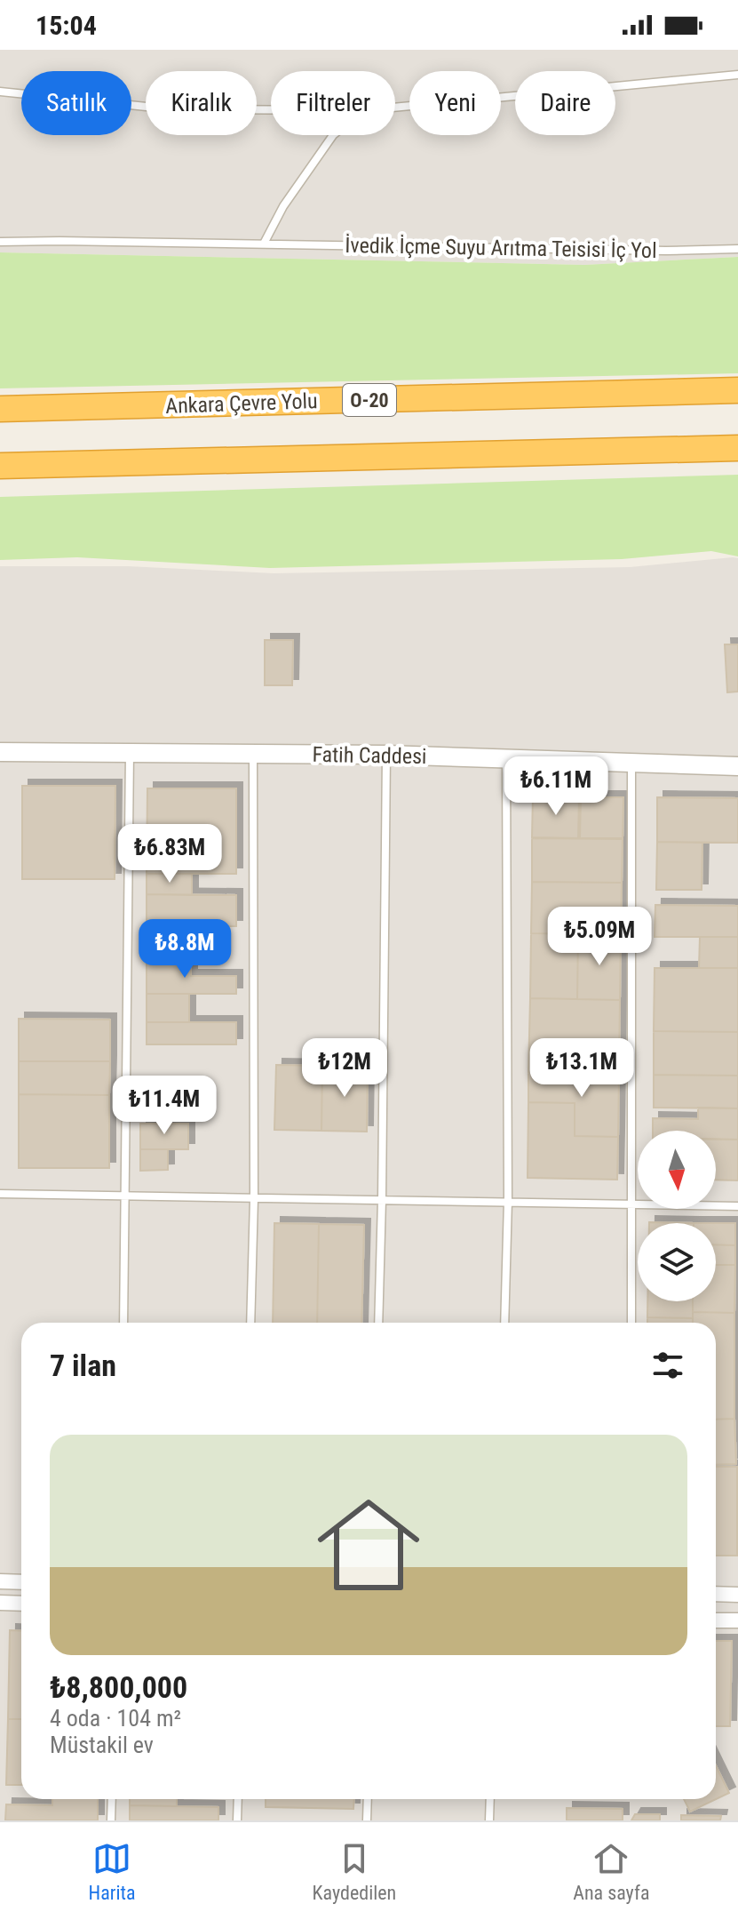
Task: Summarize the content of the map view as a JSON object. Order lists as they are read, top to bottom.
{
  "streets": {
    "highway": ["O-20", "Ankara Çevre Yolu"],
    "street": ["Fatih Caddesi"],
    "lane": ["İvedik İçme Suyu Arıtma Teisisi İç Yol"]
  },
  "north": "bottom",
  "page": {
    "status": "15:04",
    "chip": [
      "Satılık",
      "Kiralık",
      "Filtreler",
      "Yeni",
      "Daire"
    ],
    "price": [
      "₺6.11M",
      "₺6.83M",
      "₺5.09M",
      "₺8.8M",
      "₺12M",
      "₺13.1M",
      "₺11.4M"
    ],
    "heading": "7 ilan",
    "list": [
      {
        "name": "₺8,800,000",
        "note": "4 oda · 104 m² · Müstakil ev"
      }
    ],
    "tabs": ["Harita", "Kaydedilen", "Ana sayfa"]
  }
}
